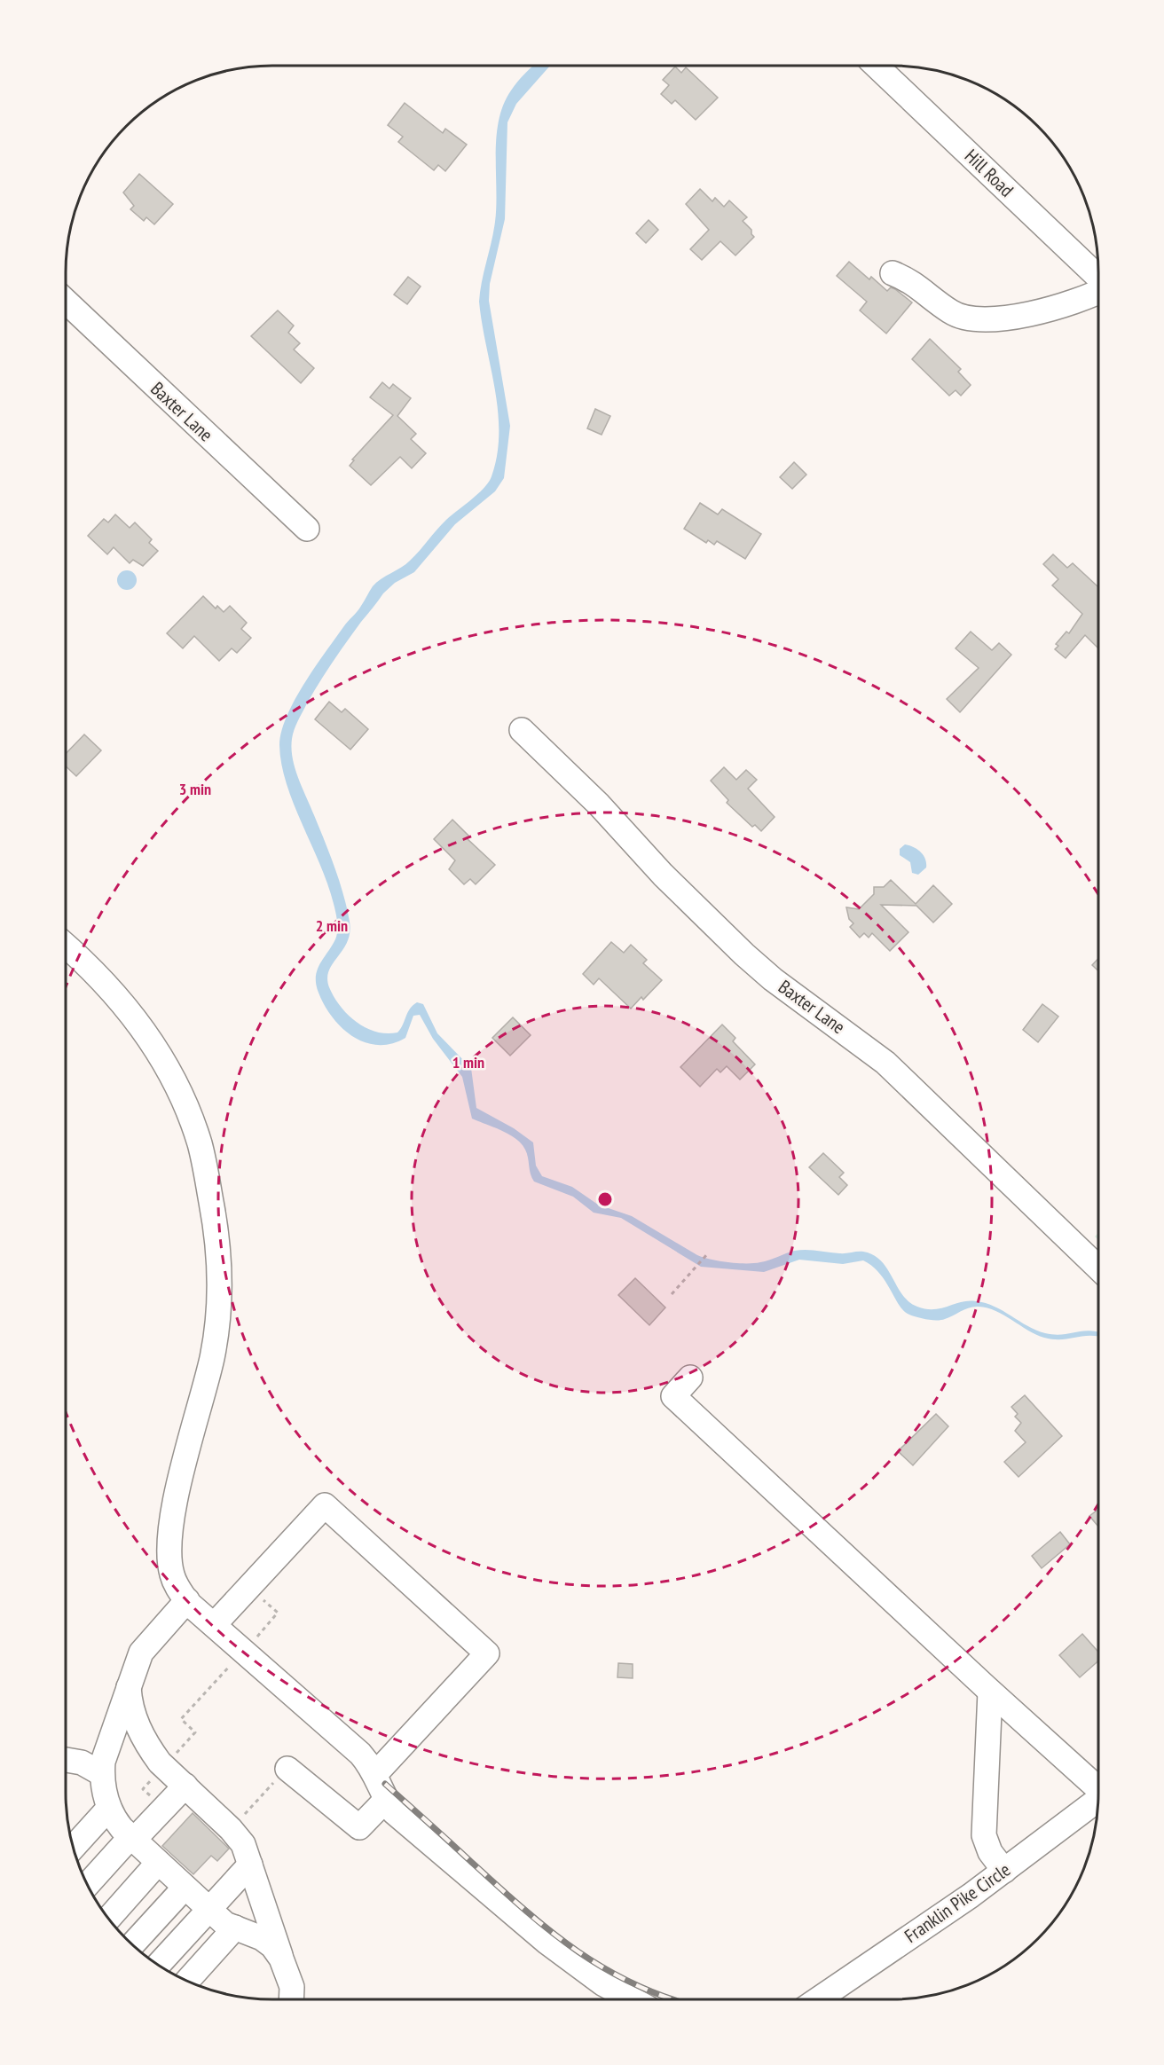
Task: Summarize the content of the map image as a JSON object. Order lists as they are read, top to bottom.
{
  "streets": {
    "street": ["Hill Road", "Baxter Lane", "Franklin Pike Circle"]
  },
  "rings": ["3 min", "2 min", "1 min"]
}
